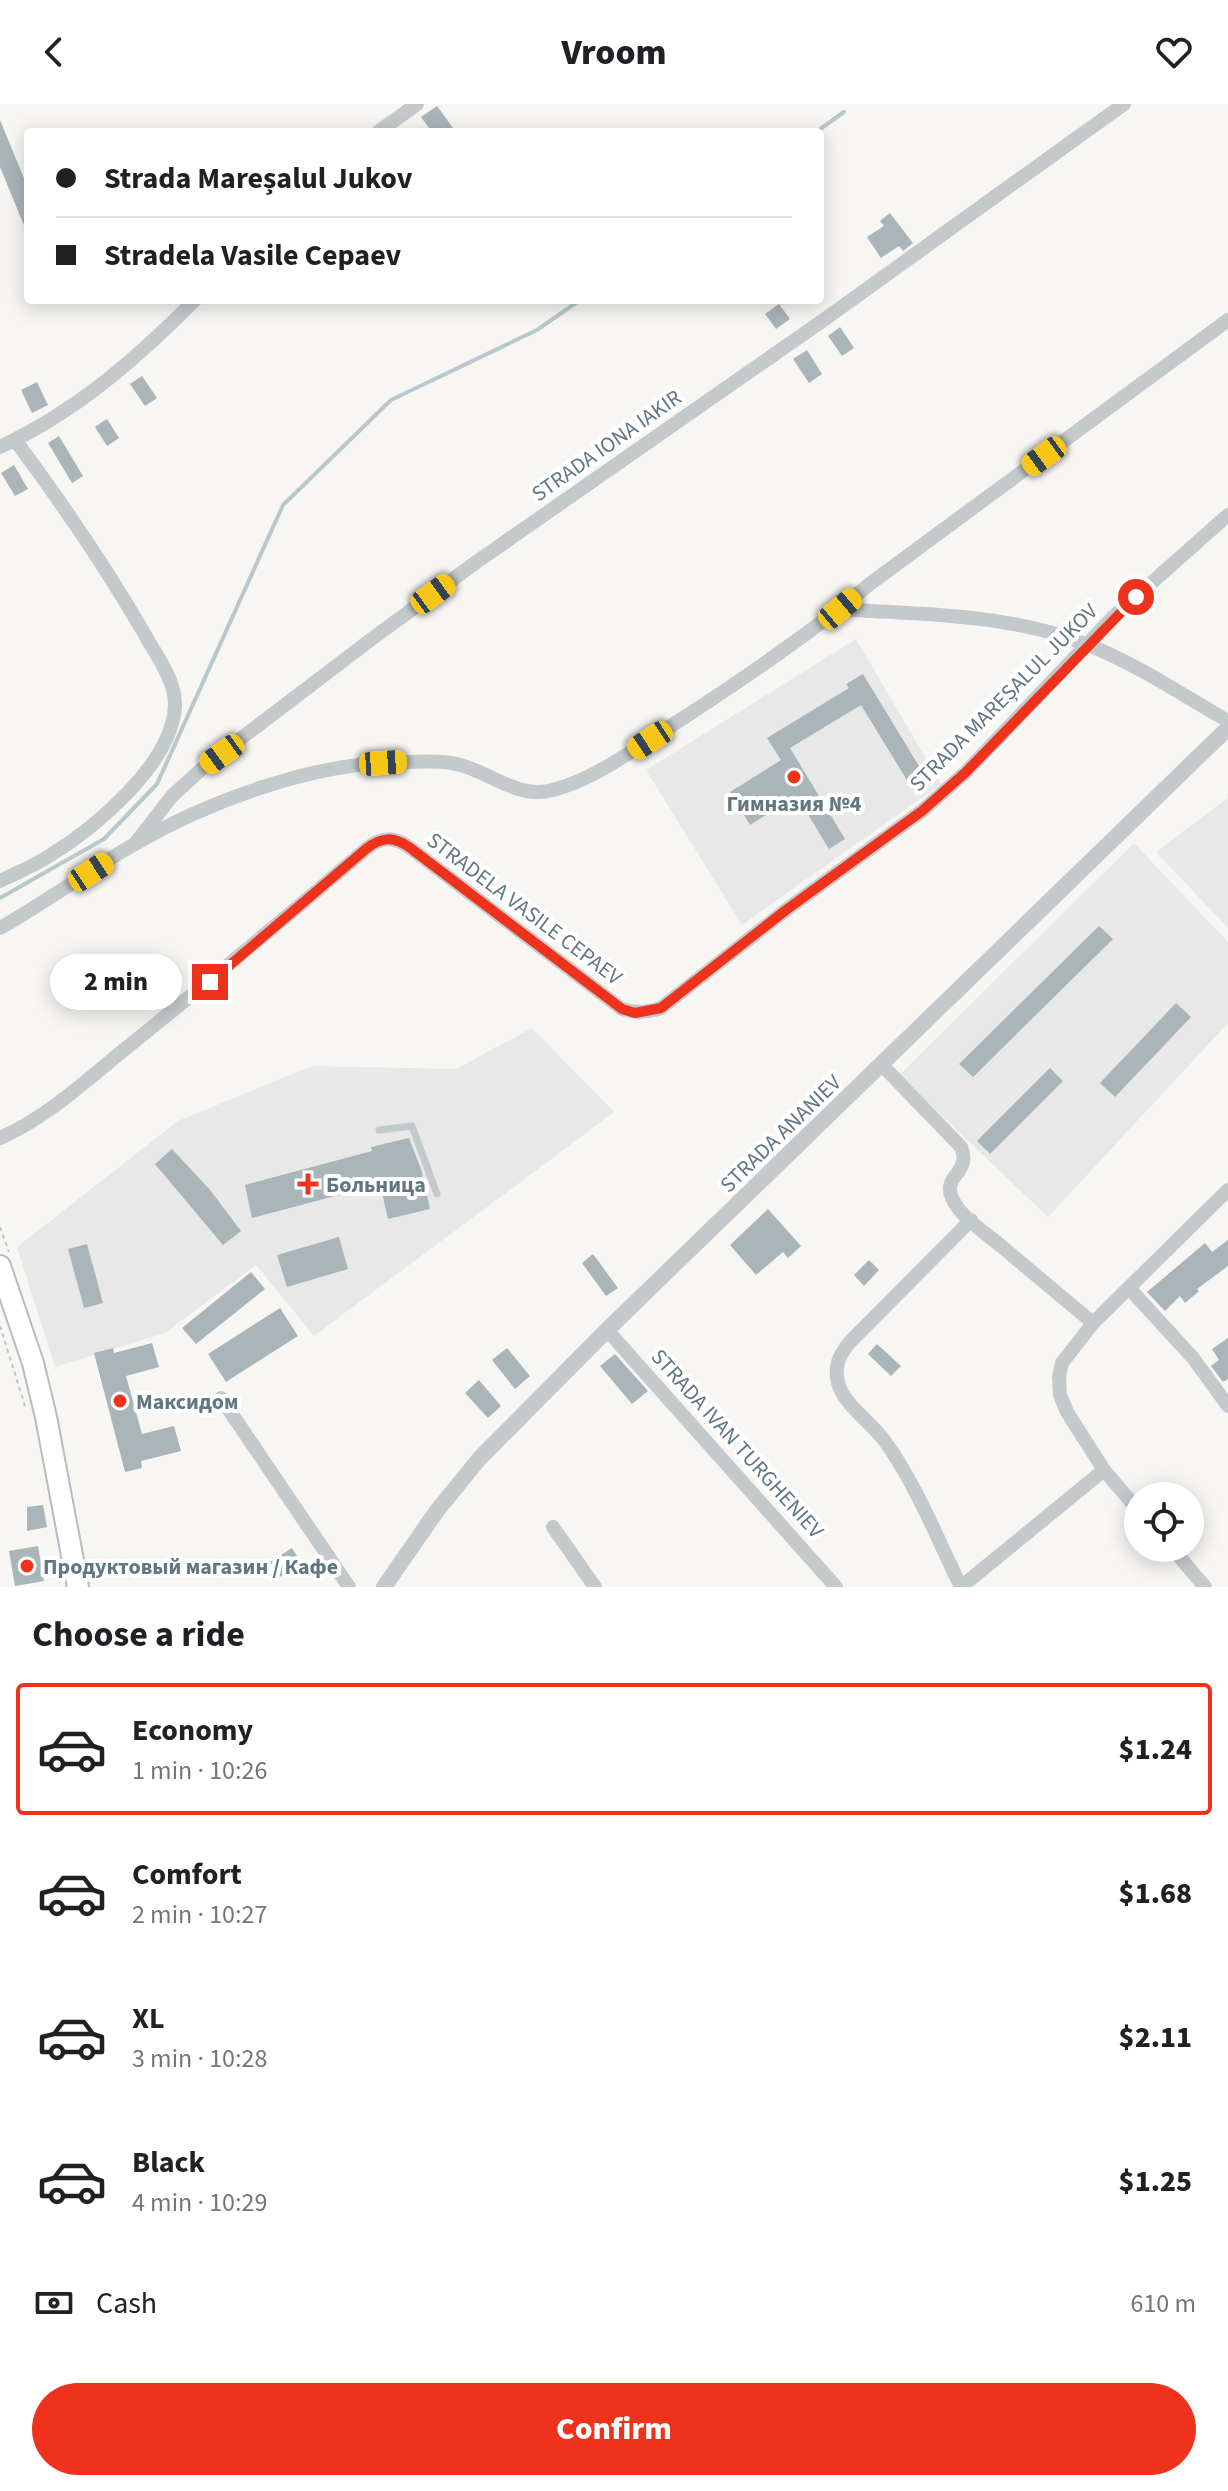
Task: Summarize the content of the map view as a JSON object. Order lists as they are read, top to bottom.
{
  "streets": {
    "street": [
      "STRADA IONA IAKIR",
      "STRADA MAREȘALUL JUKOV",
      "STRADELA VASILE CEPAEV",
      "STRADA ANANIEV",
      "STRADA IVAN TURGHENIEV"
    ]
  },
  "crossings": [
    ["STRADA MAREȘALUL JUKOV", "STRADELA VASILE CEPAEV"],
    ["STRADA ANANIEV", "STRADA IVAN TURGHENIEV"]
  ],
  "places": {
    "other": ["Гимназия №4", "Максидом", "Продуктовый магазин / Кафе"],
    "health": ["Больница"]
  },
  "page": {
    "header": "Vroom",
    "banner": ["Strada Mareșalul Jukov", "Stradela Vasile Cepaev"],
    "bubble": "2 min",
    "heading": "Choose a ride",
    "list": [
      {
        "name": "Economy",
        "note": "1 min · 10:26",
        "value": "$1.24"
      },
      {
        "name": "Comfort",
        "note": "2 min · 10:27",
        "value": "$1.68"
      },
      {
        "name": "XL",
        "note": "3 min · 10:28",
        "value": "$2.11"
      },
      {
        "name": "Black",
        "note": "4 min · 10:29",
        "value": "$1.25"
      }
    ],
    "pay": ["Cash", "610 m"],
    "buttons": "Confirm"
  }
}
